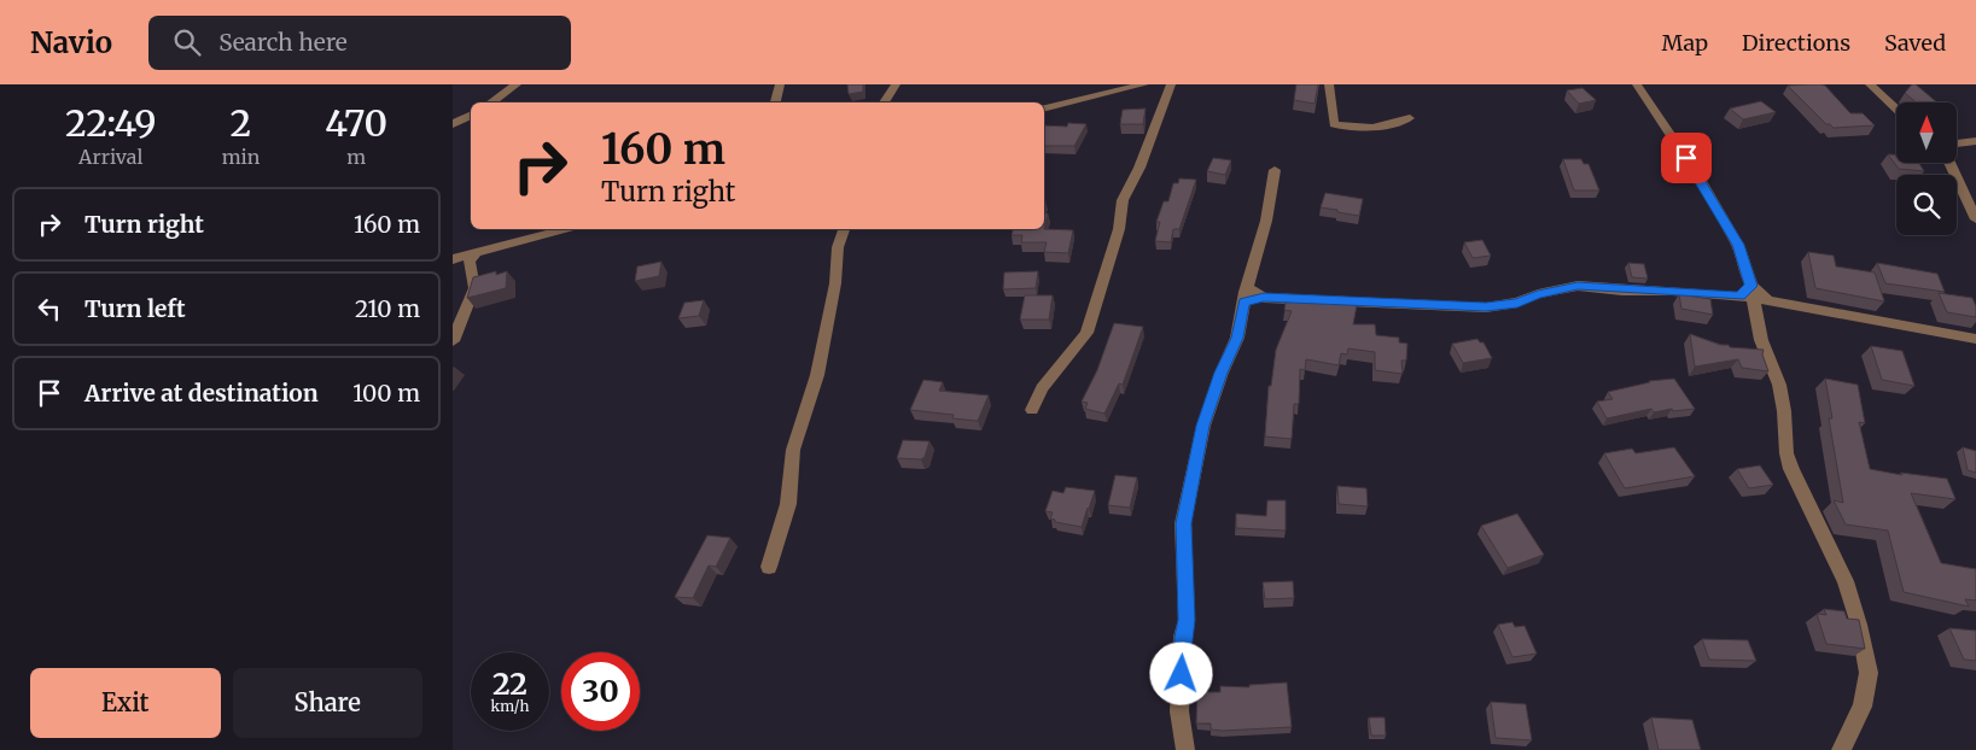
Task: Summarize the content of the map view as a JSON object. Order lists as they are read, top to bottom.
{
  "north": "top",
  "page": {
    "header": "Navio",
    "search": "Search here",
    "nav": ["Map", "Directions", "Saved"],
    "eta": [
      "22:49",
      "Arrival",
      "2",
      "min",
      "470",
      "m"
    ],
    "turn": ["160 m", "Turn right"],
    "list": [
      {
        "name": "Turn right",
        "value": "160 m"
      },
      {
        "name": "Turn left",
        "value": "210 m"
      },
      {
        "name": "Arrive at destination",
        "value": "100 m"
      }
    ],
    "speed": "22 km/h",
    "limit": "30",
    "buttons": ["Exit", "Share"]
  }
}
